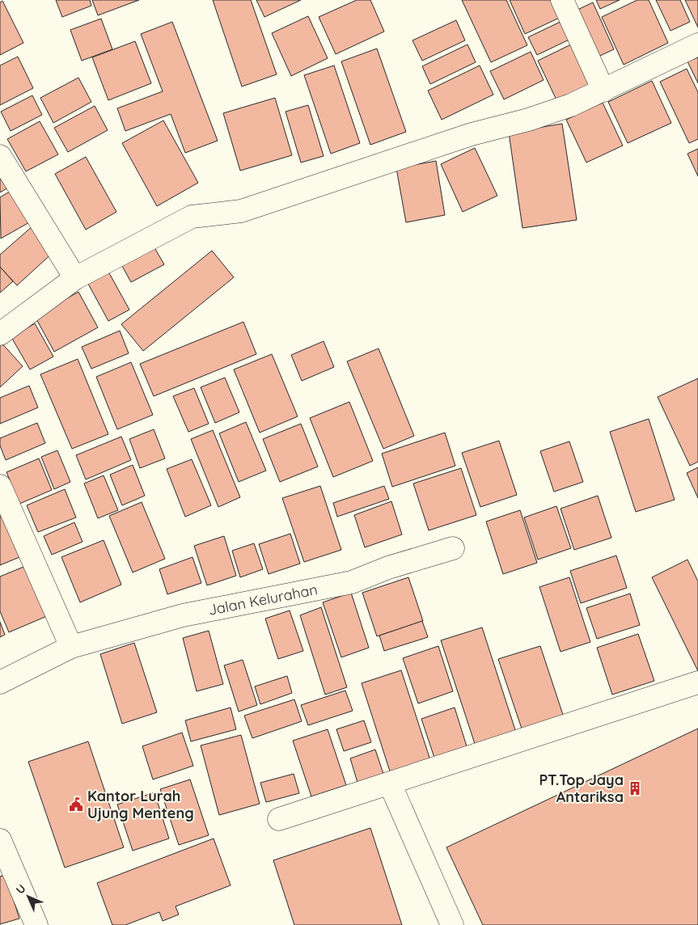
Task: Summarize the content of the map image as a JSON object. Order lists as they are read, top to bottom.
{
  "streets": {
    "street": ["Jalan Kelurahan"]
  },
  "places": {
    "building": ["PT.Top Jaya Antariksa"],
    "public building": ["Kantor Lurah Ujung Menteng"]
  },
  "north": "top left"
}
